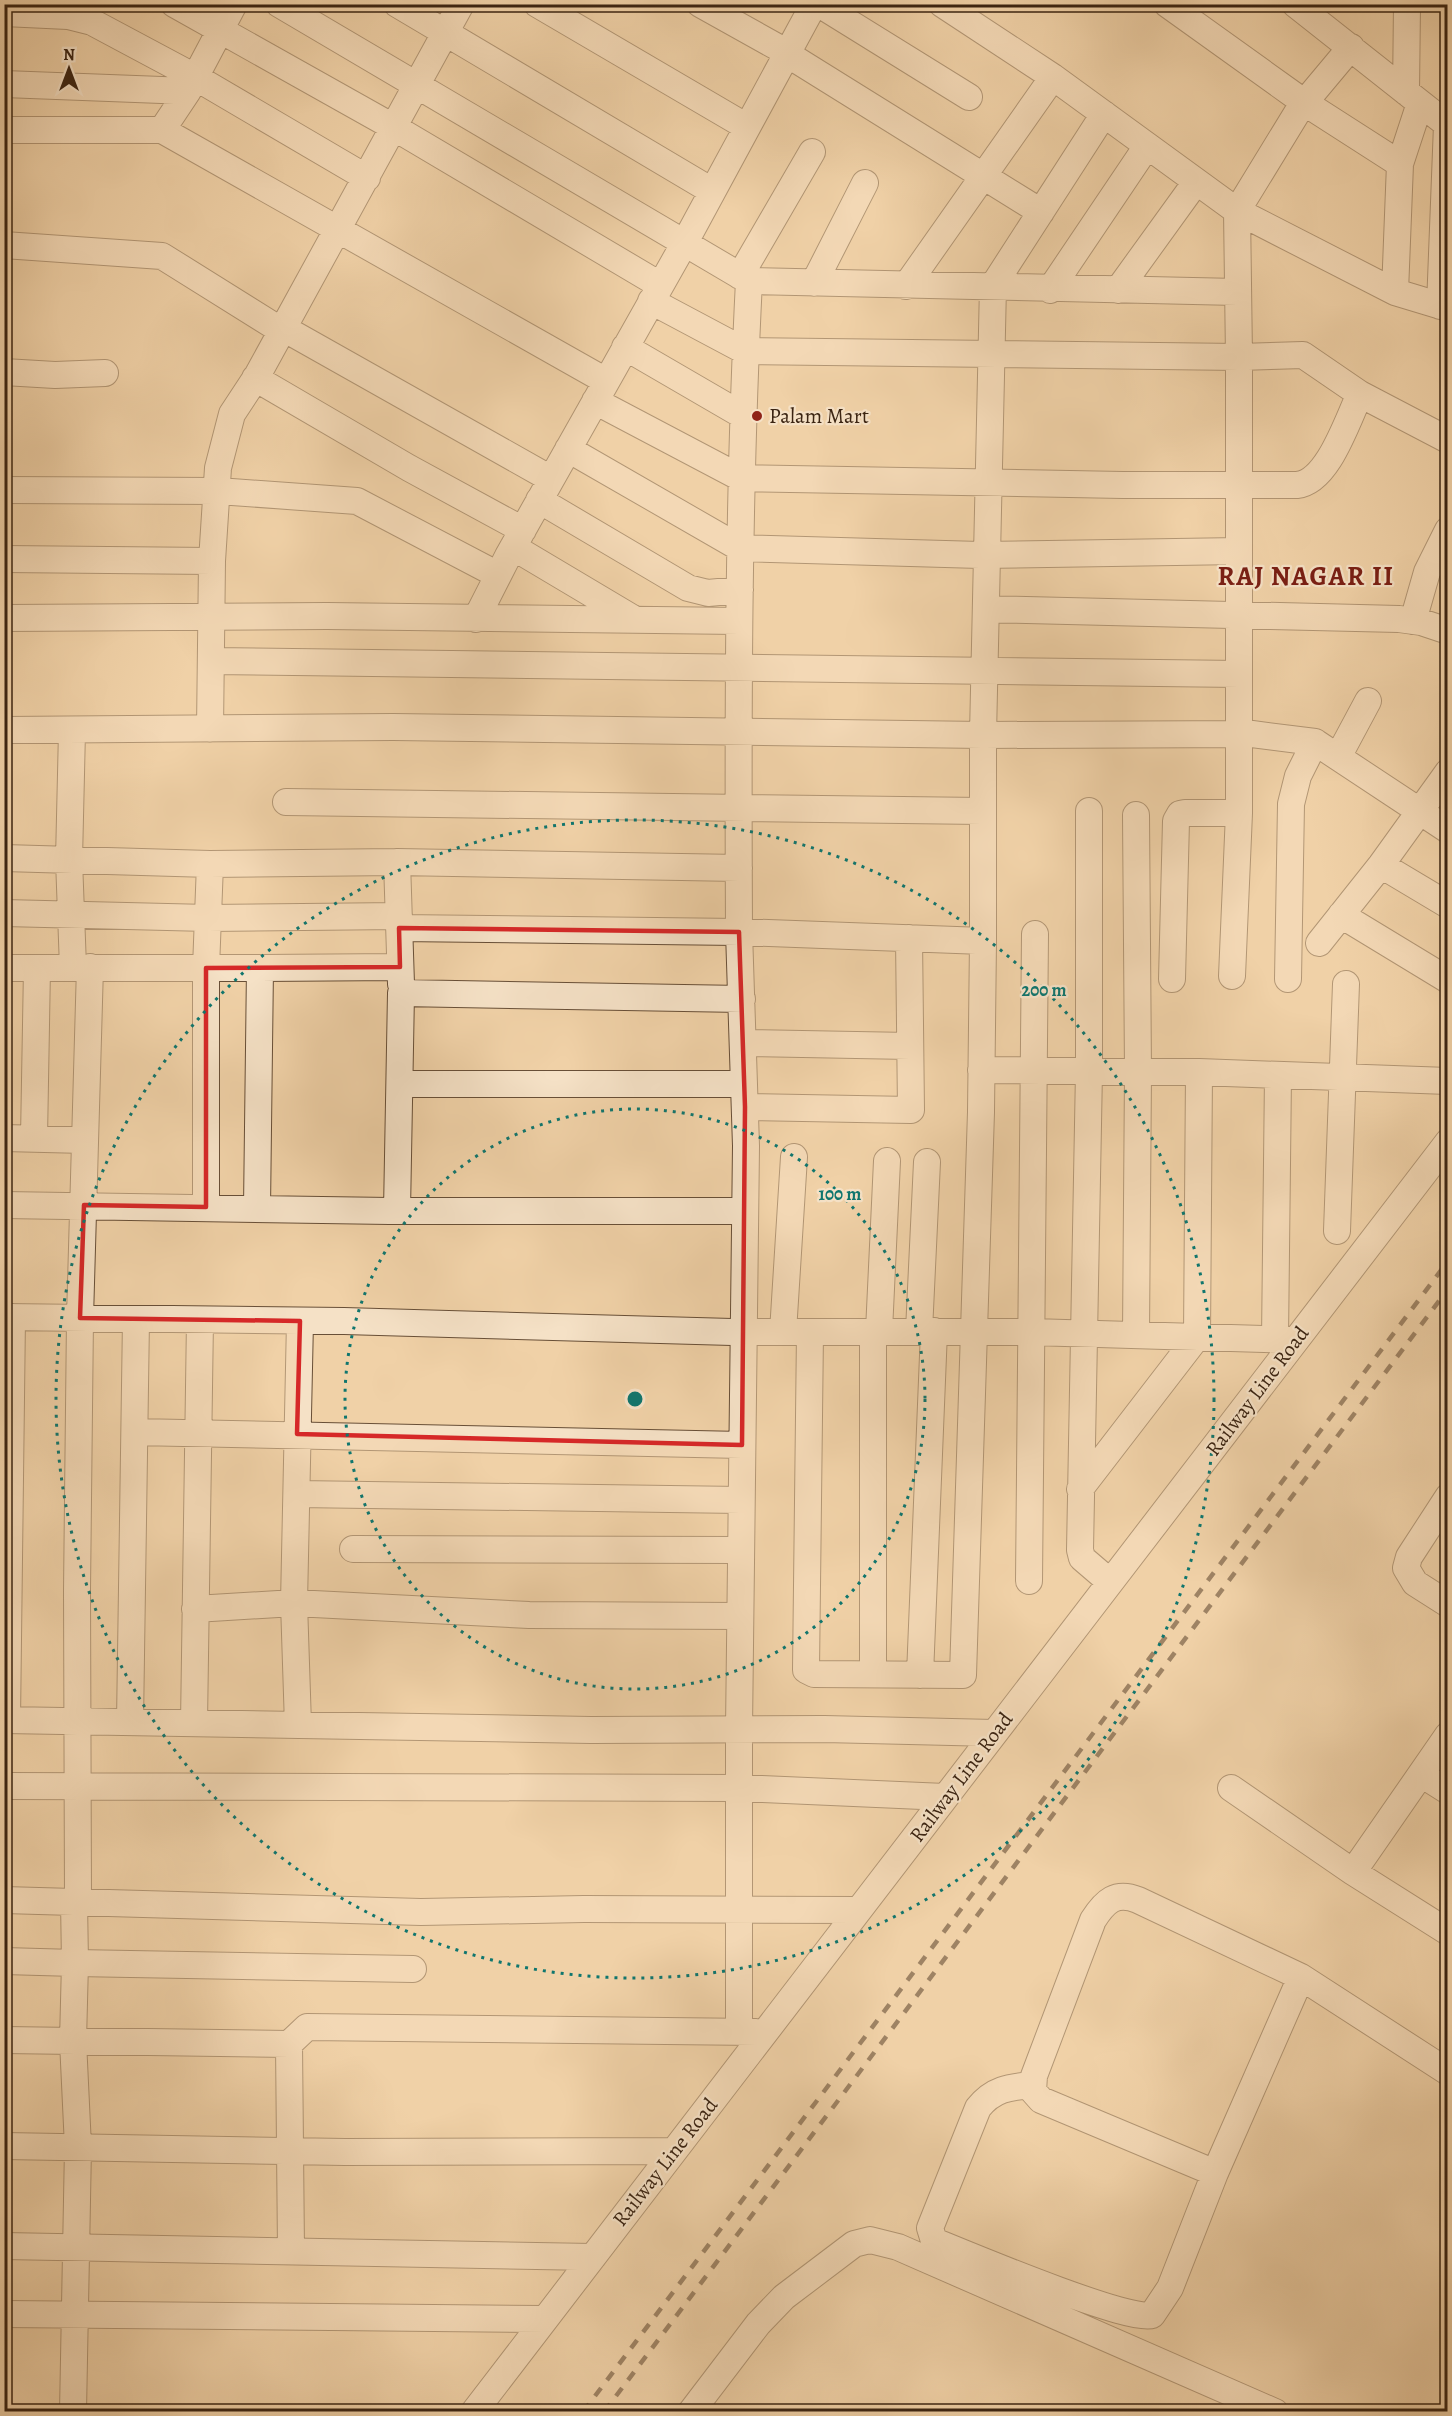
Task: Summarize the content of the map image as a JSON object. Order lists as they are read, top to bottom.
{
  "streets": {
    "street": ["Railway Line Road"]
  },
  "districts": ["RAJ NAGAR II"],
  "places": ["Palam Mart"],
  "north": "top",
  "rings": ["200 m", "100 m"]
}
